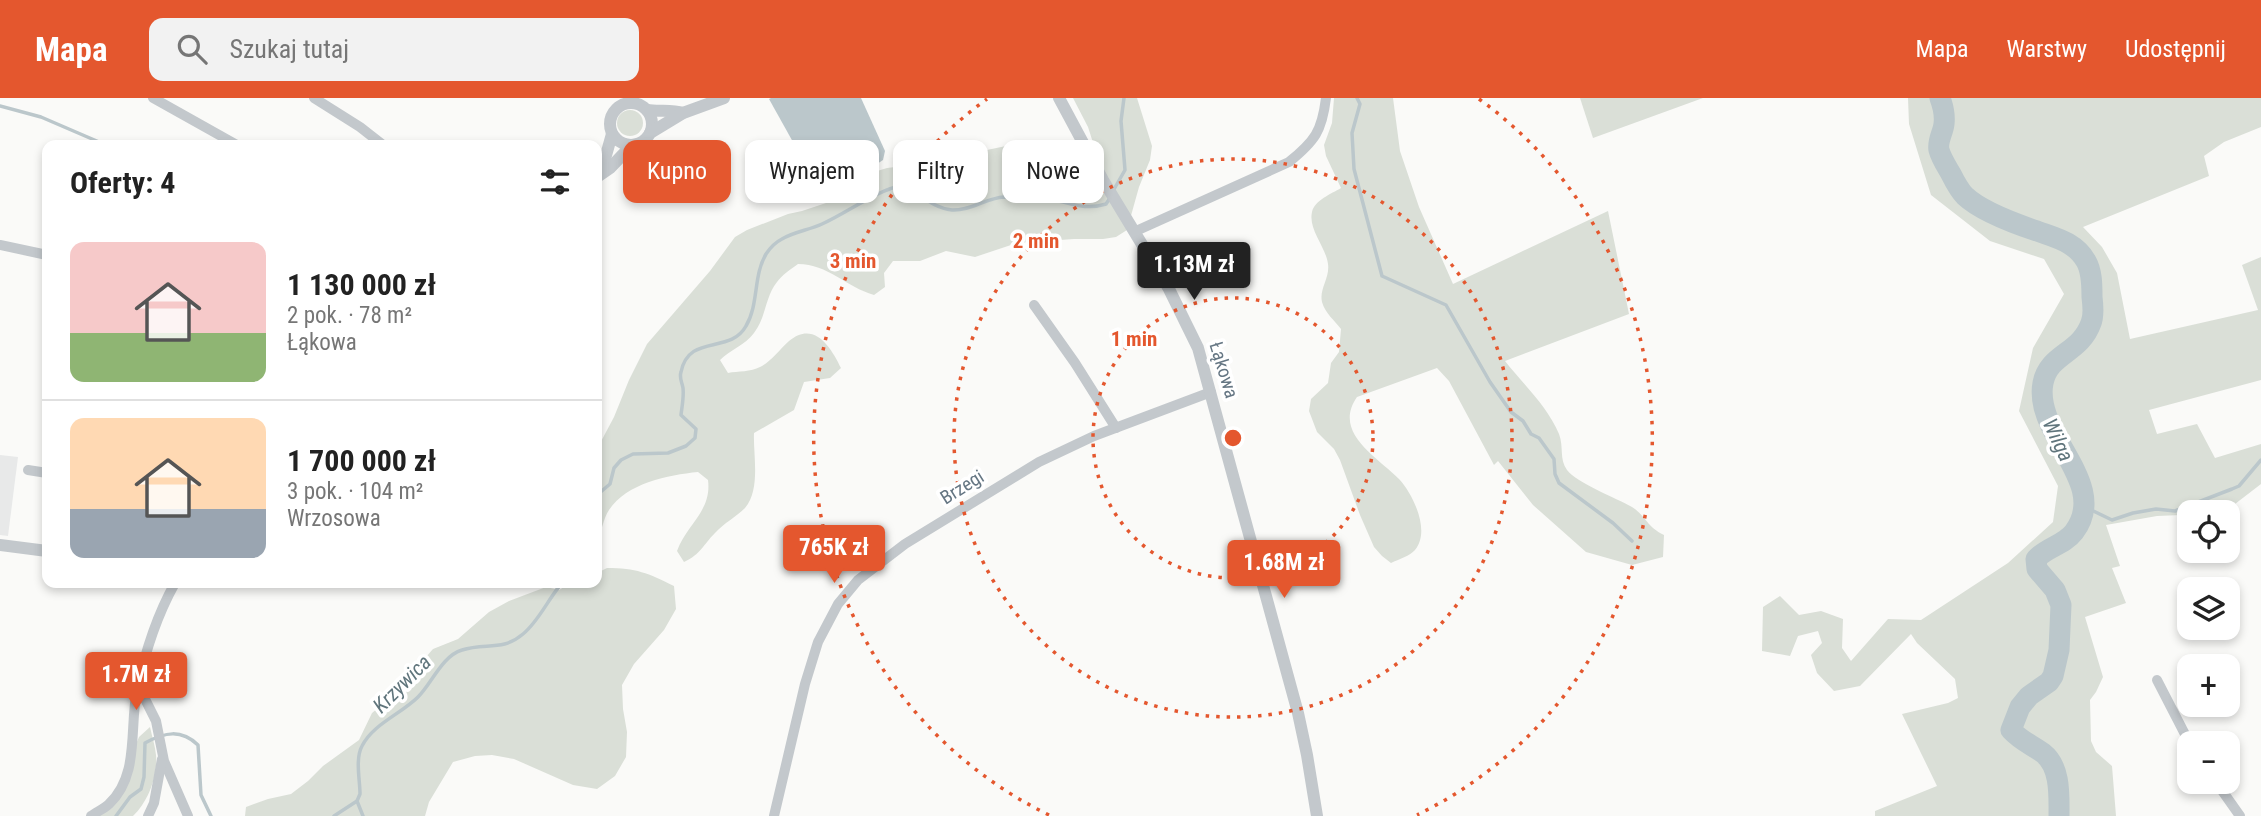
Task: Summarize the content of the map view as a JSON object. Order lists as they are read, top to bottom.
{
  "streets": {
    "street": ["Łąkowa", "Brzegi"]
  },
  "crossings": [
    ["Łąkowa", "Brzegi"]
  ],
  "water": ["Wilga", "Krzywica"],
  "page": {
    "header": "Mapa",
    "search": "Szukaj tutaj",
    "nav": ["Mapa", "Warstwy", "Udostępnij"],
    "chip": [
      "Kupno",
      "Wynajem",
      "Filtry",
      "Nowe"
    ],
    "heading": "Oferty: 4",
    "list": [
      {
        "name": "1 130 000 zł",
        "note": "2 pok. · 78 m² · Łąkowa"
      },
      {
        "name": "1 700 000 zł",
        "note": "3 pok. · 104 m² · Wrzosowa"
      }
    ],
    "price": [
      "1.13M zł",
      "765K zł",
      "1.68M zł",
      "1.7M zł"
    ],
    "map_buttons": ["+", "−"]
  },
  "rings": ["2 min", "3 min", "1 min"]
}
